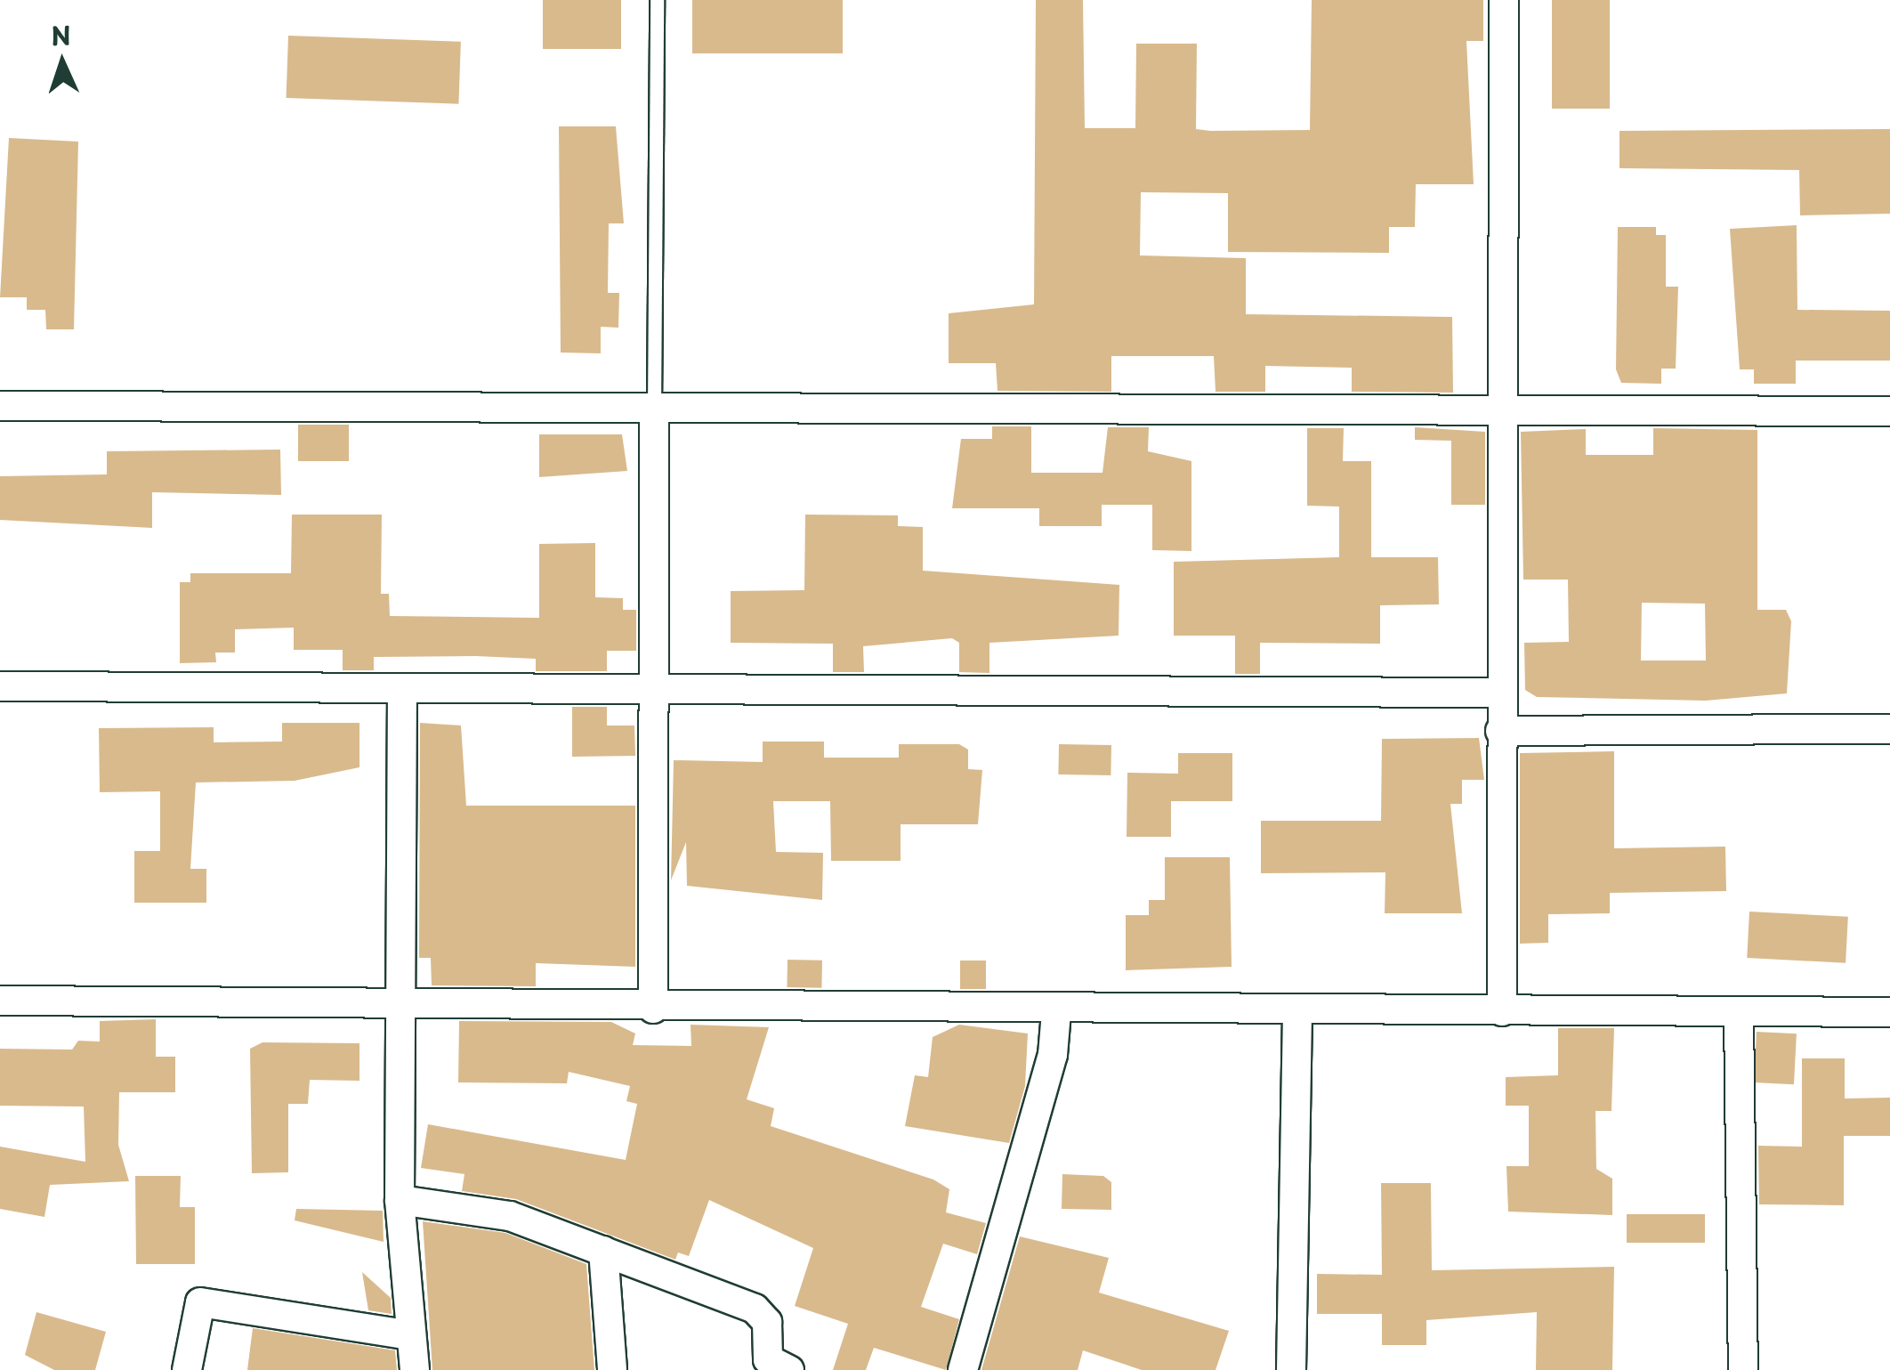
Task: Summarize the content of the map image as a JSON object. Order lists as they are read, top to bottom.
{
  "north": "top"
}
